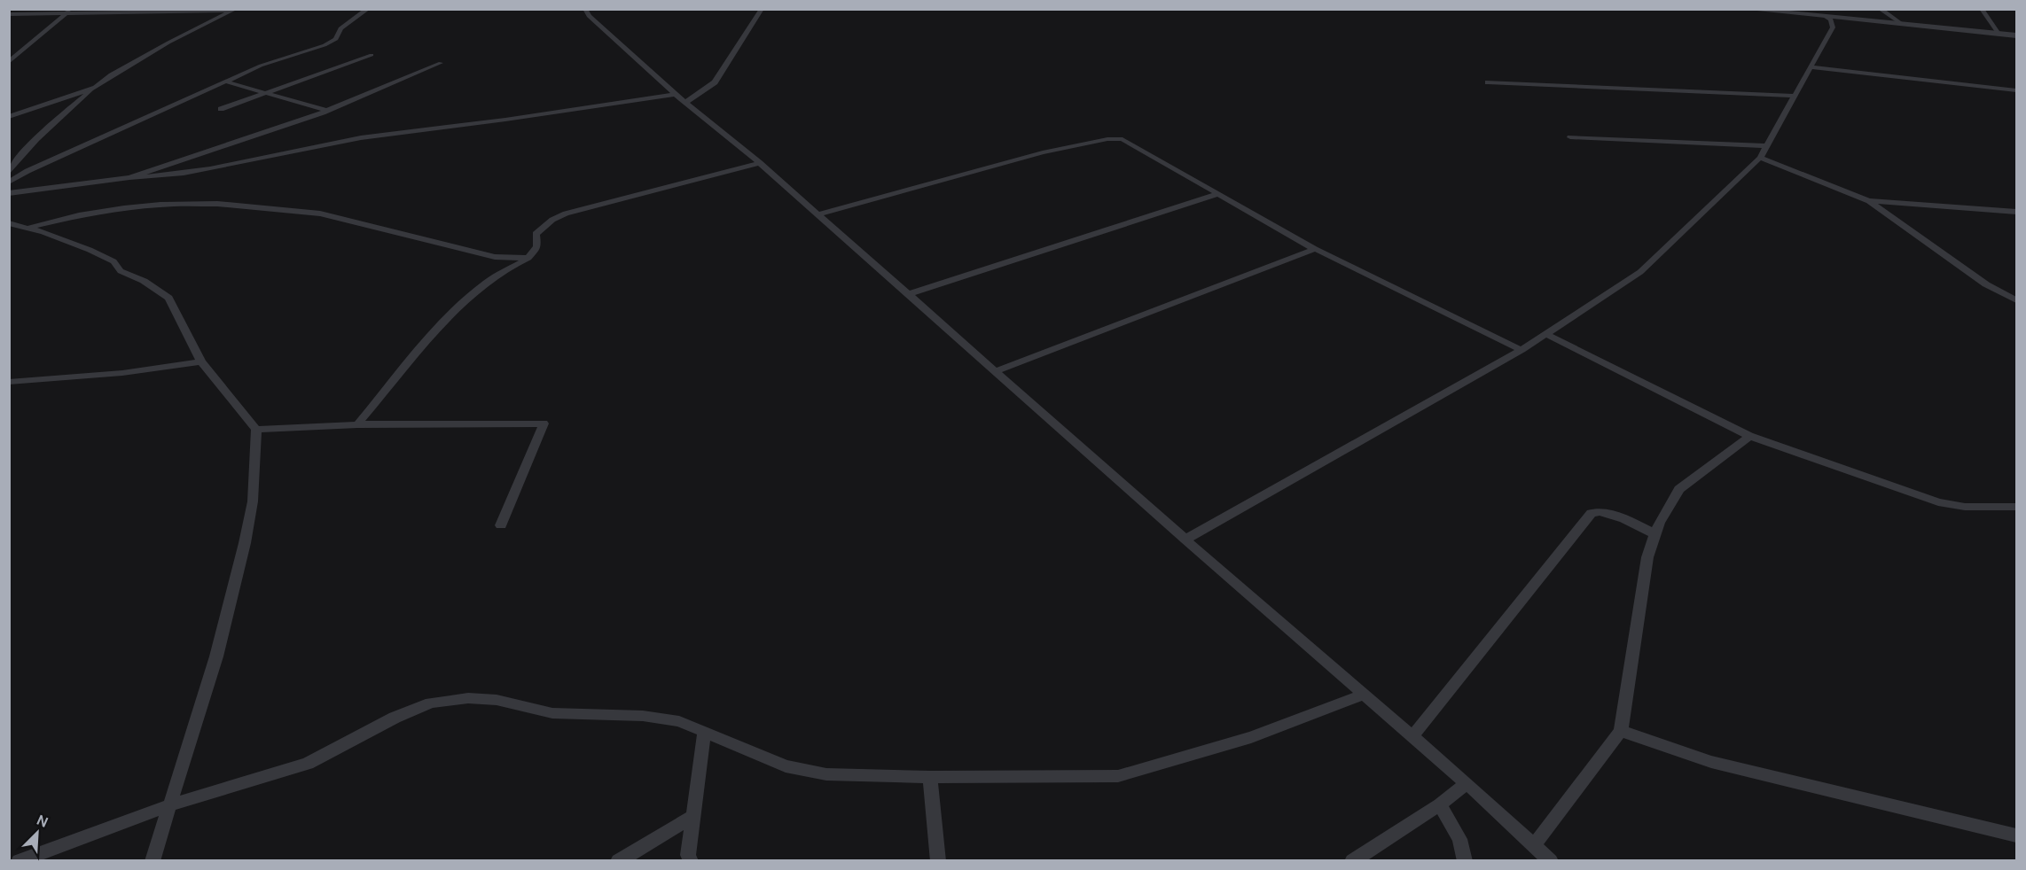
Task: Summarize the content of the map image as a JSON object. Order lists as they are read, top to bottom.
{
  "north": "top right"
}
